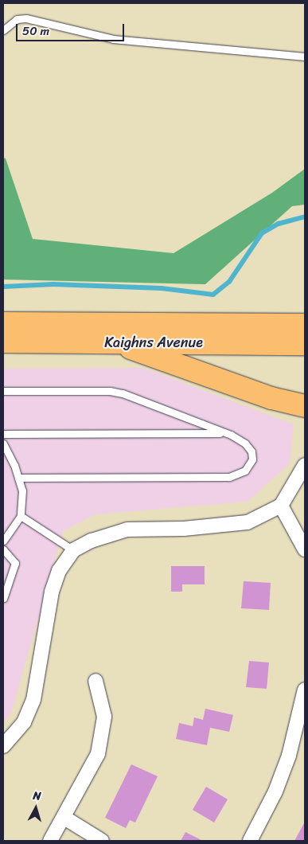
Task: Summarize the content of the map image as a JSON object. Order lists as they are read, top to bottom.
{
  "streets": {
    "highway": ["Kaighns Avenue"]
  },
  "scale_bar": "50 m",
  "north": "top"
}
